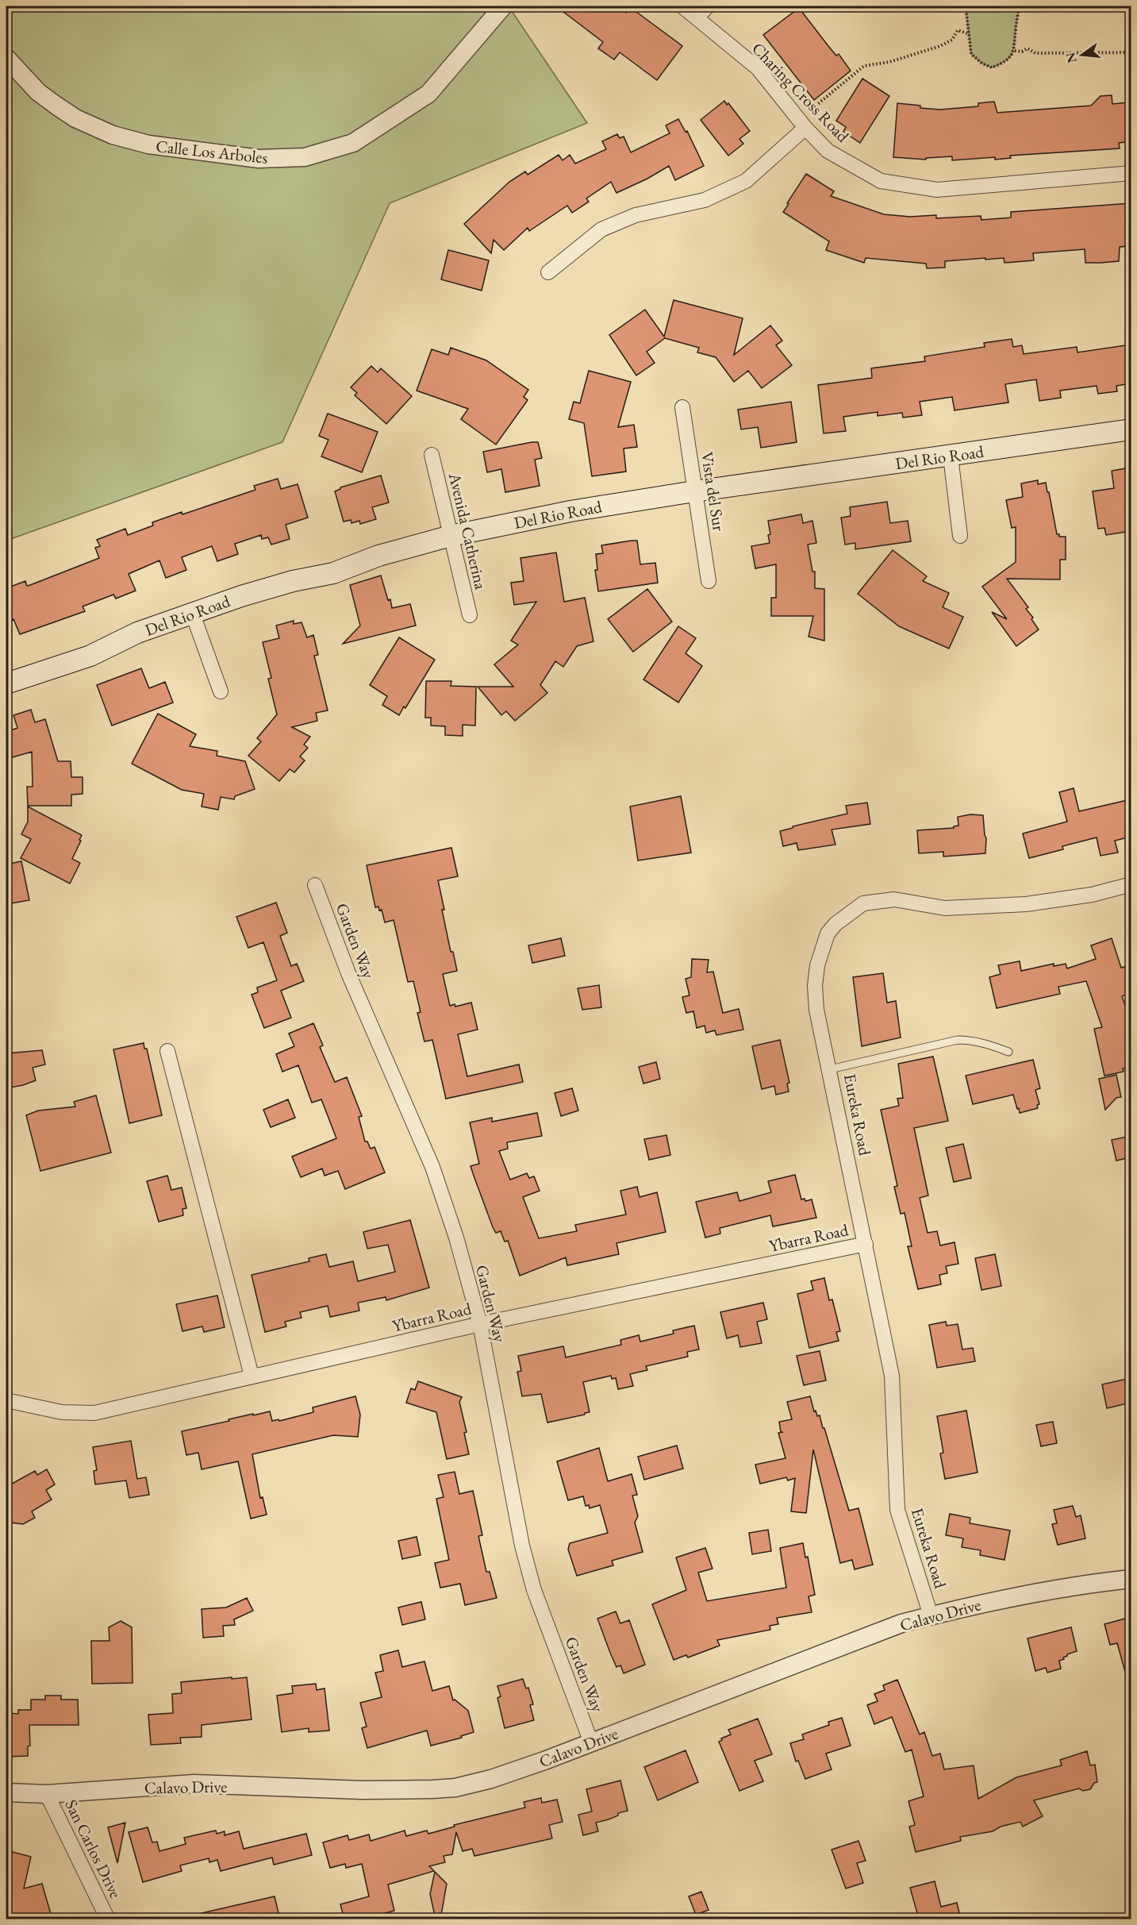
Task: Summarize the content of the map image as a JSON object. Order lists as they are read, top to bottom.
{
  "streets": {
    "main road": ["Del Rio Road"],
    "street": [
      "Charing Cross Road",
      "Calle Los Arboles",
      "Vista del Sur",
      "Avenida Catherina",
      "Garden Way",
      "Eureka Road",
      "Ybarra Road",
      "Calavo Drive",
      "San Carlos Drive"
    ]
  },
  "crossings": [
    ["Del Rio Road", "Vista del Sur"],
    ["Del Rio Road", "Avenida Catherina"],
    ["Garden Way", "Ybarra Road"],
    ["Garden Way", "Calavo Drive"],
    ["Eureka Road", "Ybarra Road"],
    ["Eureka Road", "Calavo Drive"],
    ["Calavo Drive", "San Carlos Drive"]
  ],
  "north": "left"
}
